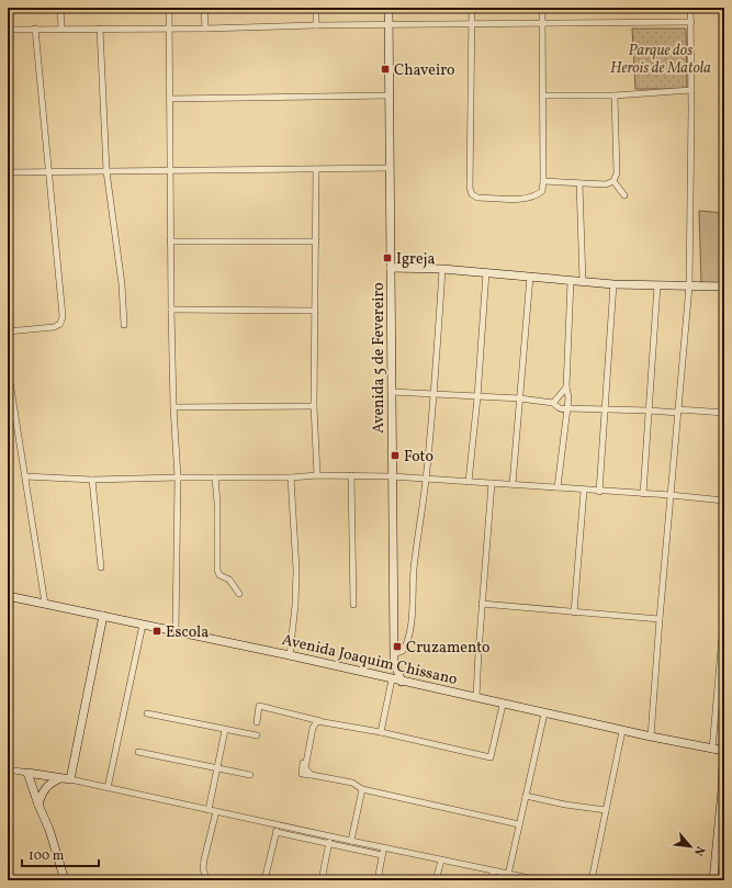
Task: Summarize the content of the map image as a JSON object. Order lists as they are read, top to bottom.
{
  "streets": {
    "street": ["Avenida 5 de Fevereiro", "Avenida Joaquim Chissano"]
  },
  "parks": ["Parque dos Herois de Matola"],
  "places": {
    "transit": [
      "Chaveiro",
      "Igreja",
      "Foto",
      "Escola",
      "Cruzamento"
    ]
  },
  "scale_bar": "100 m",
  "north": "bottom right"
}
